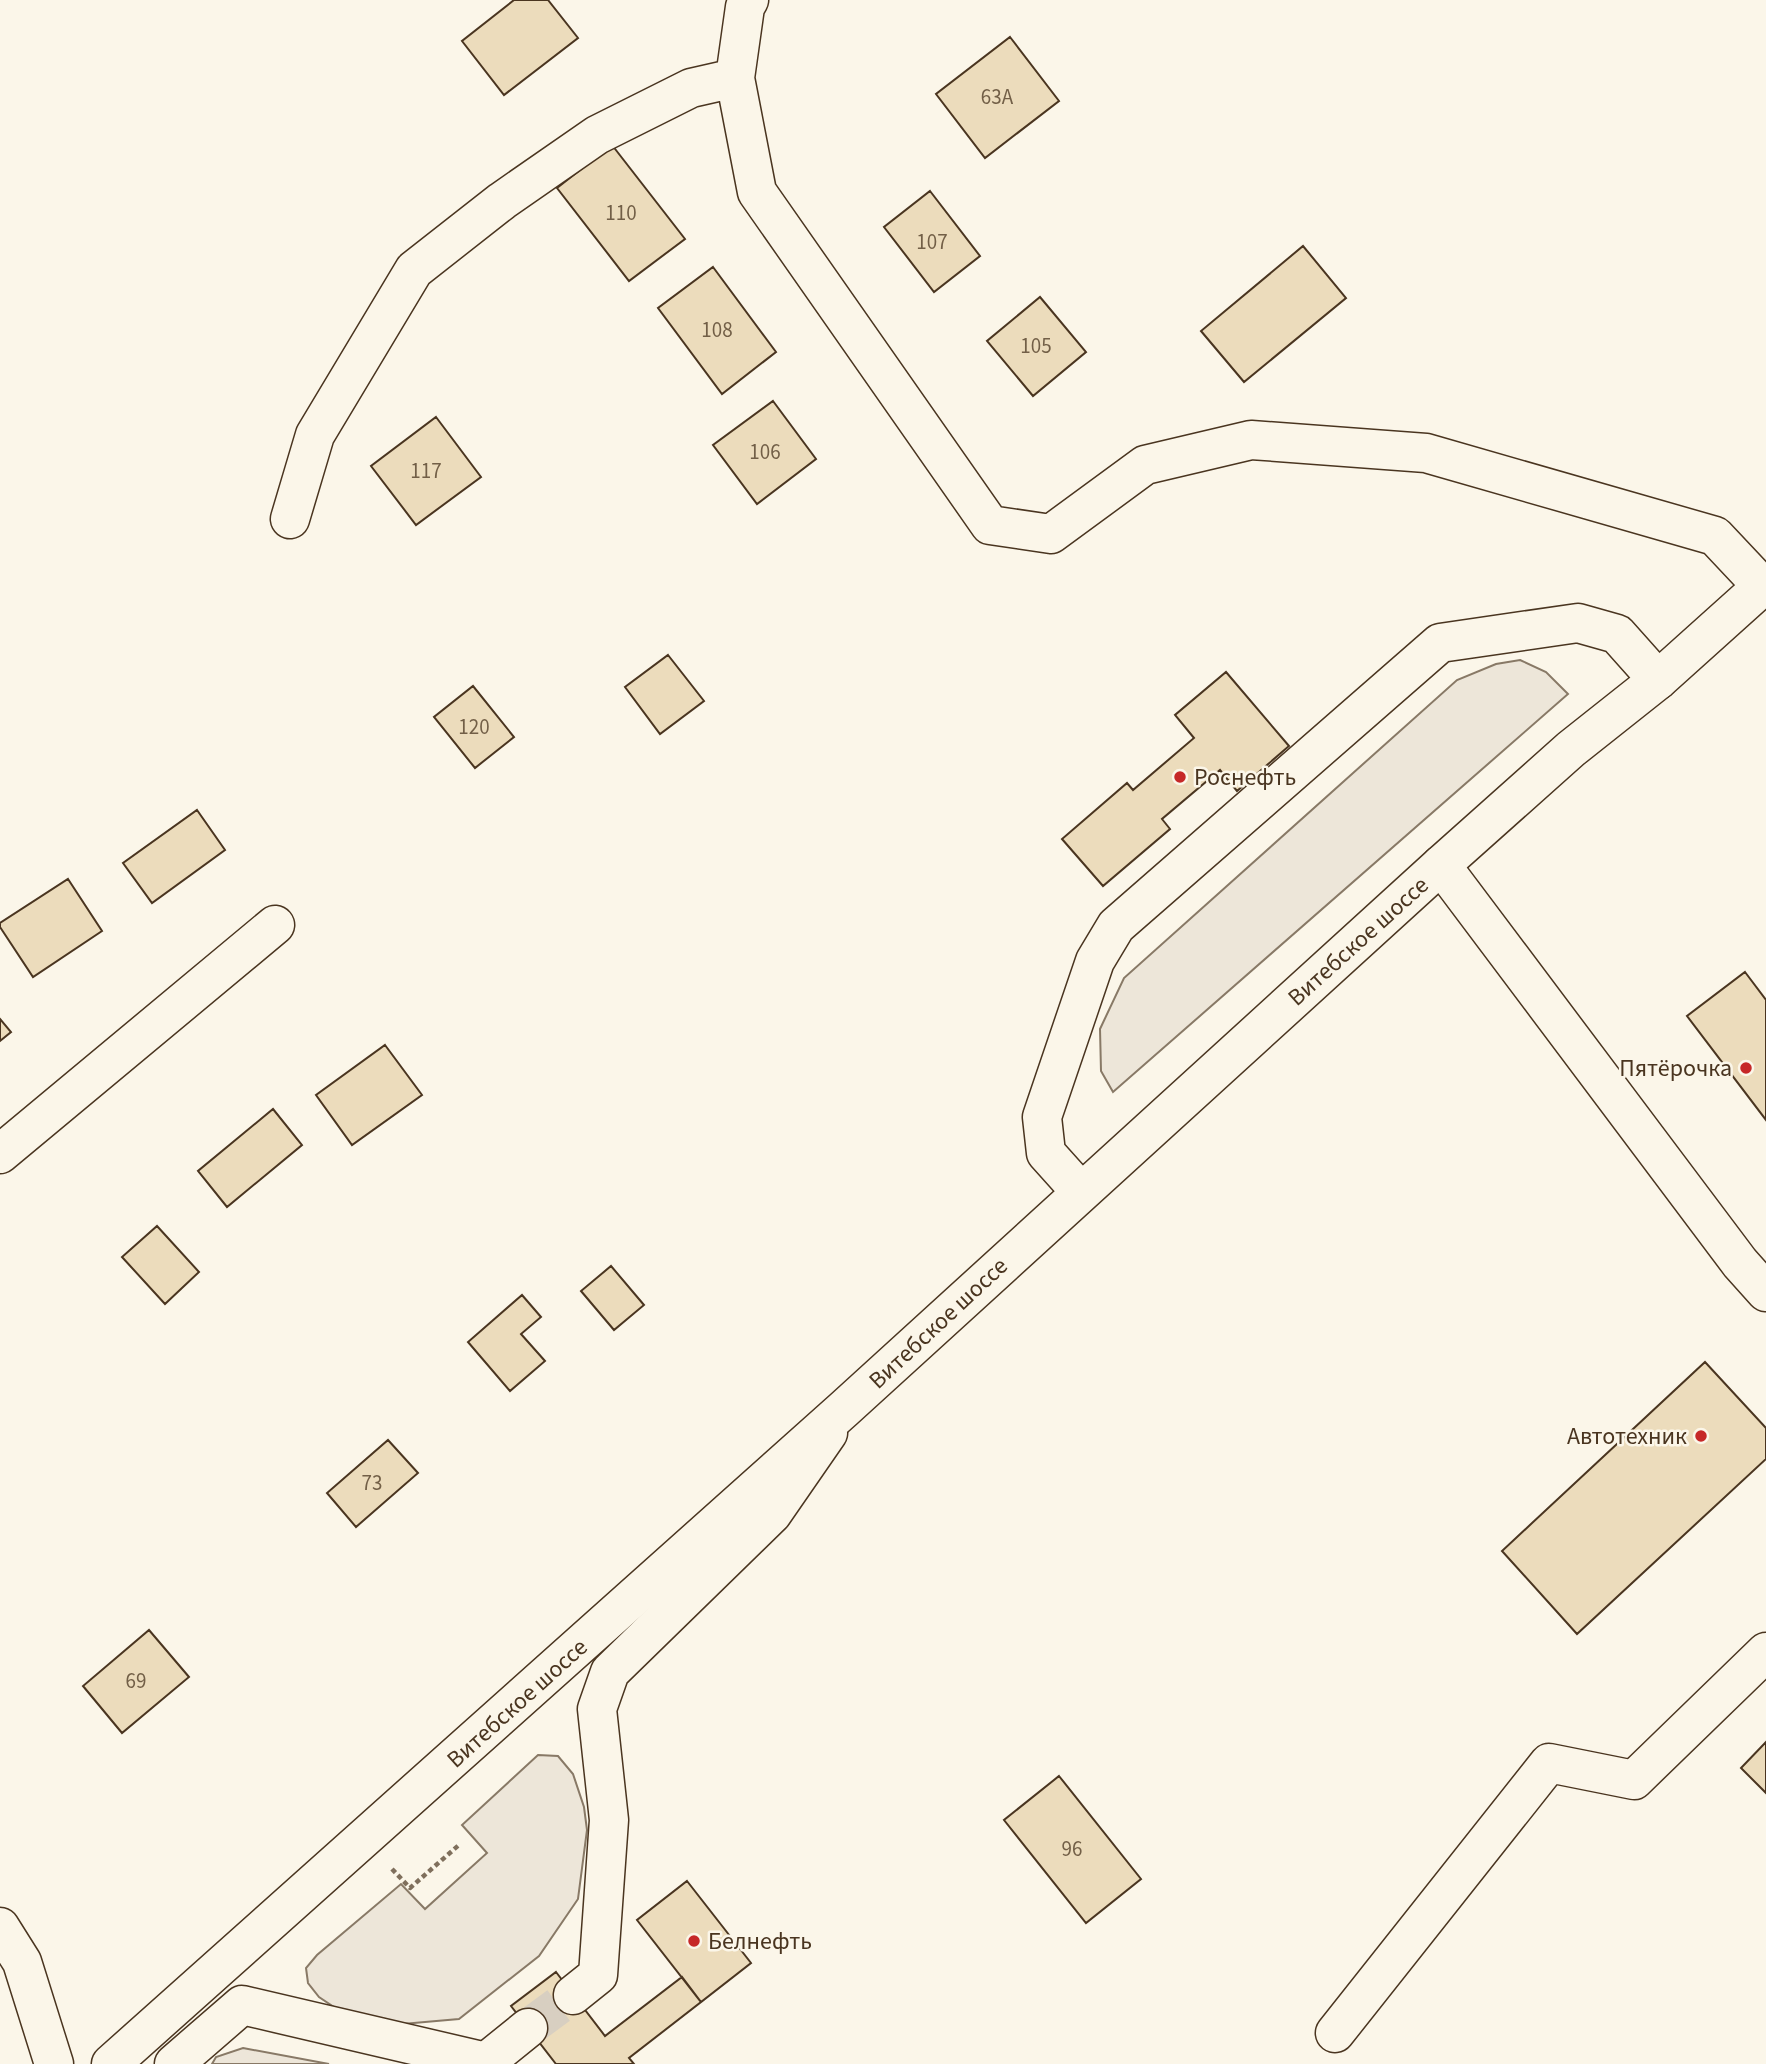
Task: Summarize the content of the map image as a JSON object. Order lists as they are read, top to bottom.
{
  "streets": {
    "main road": ["Витебское шоссе"]
  },
  "places": [
    "Роснефть",
    "Пятёрочка",
    "Автотехник",
    "Белнефть"
  ],
  "house_numbers": [
    "63А",
    "110",
    "107",
    "108",
    "105",
    "106",
    "117",
    "120",
    "73",
    "69",
    "96"
  ]
}
